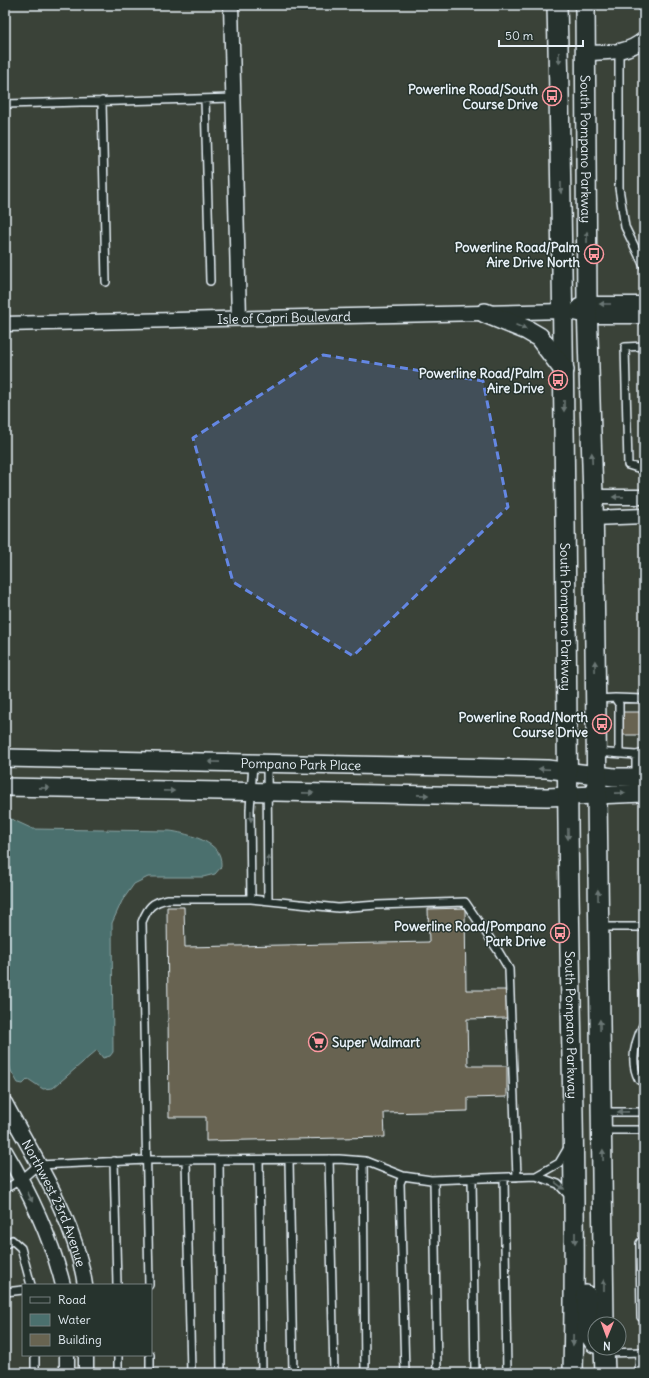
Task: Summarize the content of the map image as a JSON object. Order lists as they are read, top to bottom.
{
  "streets": {
    "main road": ["South Pompano Parkway"],
    "street": ["Isle of Capri Boulevard", "Pompano Park Place", "Northwest 23rd Avenue"]
  },
  "crossings": [
    ["South Pompano Parkway", "Isle of Capri Boulevard"],
    ["South Pompano Parkway", "Pompano Park Place"]
  ],
  "places": {
    "bus stop": [
      "Powerline Road/South Course Drive",
      "Powerline Road/Palm Aire Drive North",
      "Powerline Road/Palm Aire Drive",
      "Powerline Road/North Course Drive",
      "Powerline Road/Pompano Park Drive"
    ],
    "supermarket": ["Super Walmart"]
  },
  "legend": ["Road", "Water", "Building"],
  "scale_bar": "50 m",
  "north": "bottom"
}
